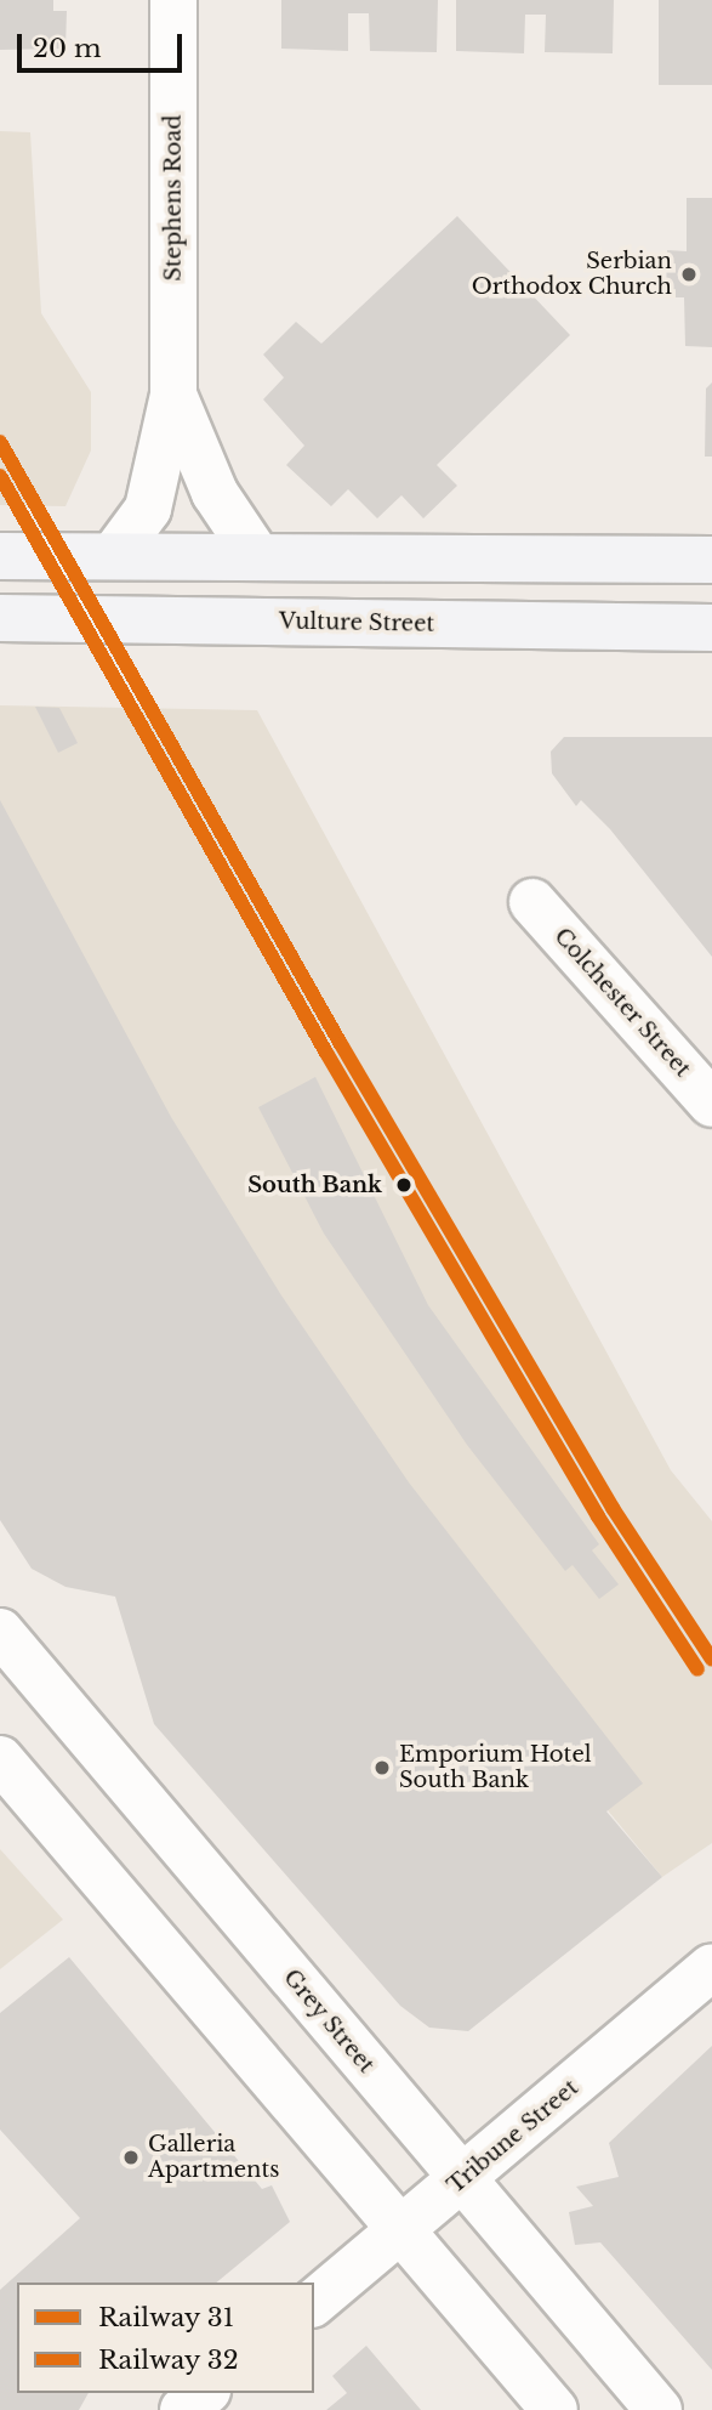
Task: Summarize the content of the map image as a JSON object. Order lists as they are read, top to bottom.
{
  "streets": {
    "main road": ["Vulture Street"],
    "street": [
      "Stephens Road",
      "Colchester Street",
      "Grey Street",
      "Tribune Street"
    ]
  },
  "crossings": [
    ["Grey Street", "Tribune Street"]
  ],
  "places": [
    "Serbian Orthodox Church",
    "South Bank",
    "Emporium Hotel South Bank",
    "Galleria Apartments"
  ],
  "lines": ["rail line 31", "rail line 32"],
  "legend": ["Railway 31", "Railway 32"],
  "scale_bar": "20 m"
}
